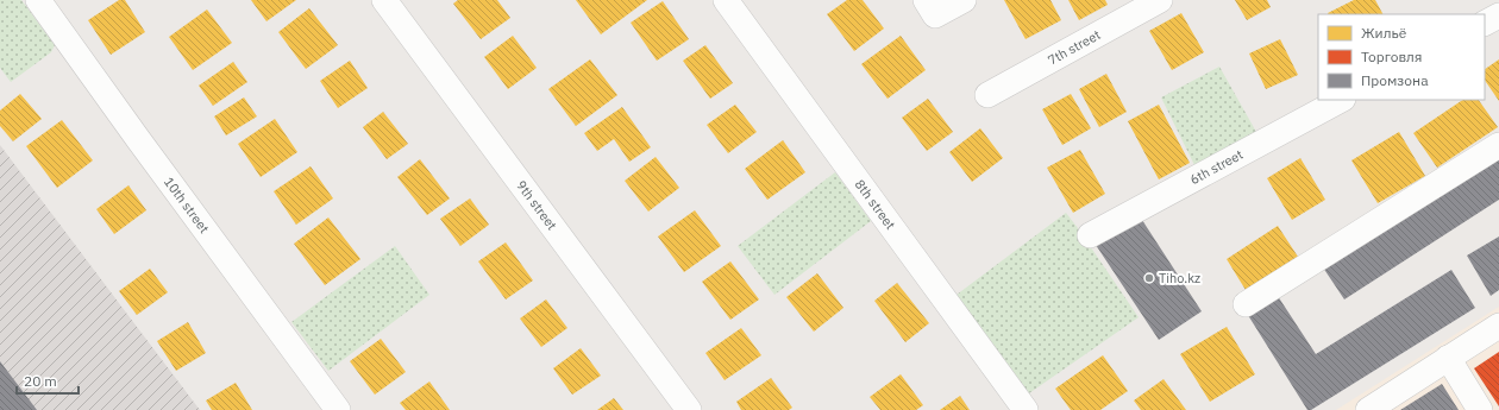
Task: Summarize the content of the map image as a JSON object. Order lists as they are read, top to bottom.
{
  "streets": {
    "street": [
      "7th street",
      "6th street",
      "9th street",
      "8th street",
      "10th street"
    ]
  },
  "places": ["Tiho.kz"],
  "legend": ["Жильё", "Торговля", "Промзона"],
  "scale_bar": "20 m"
}
